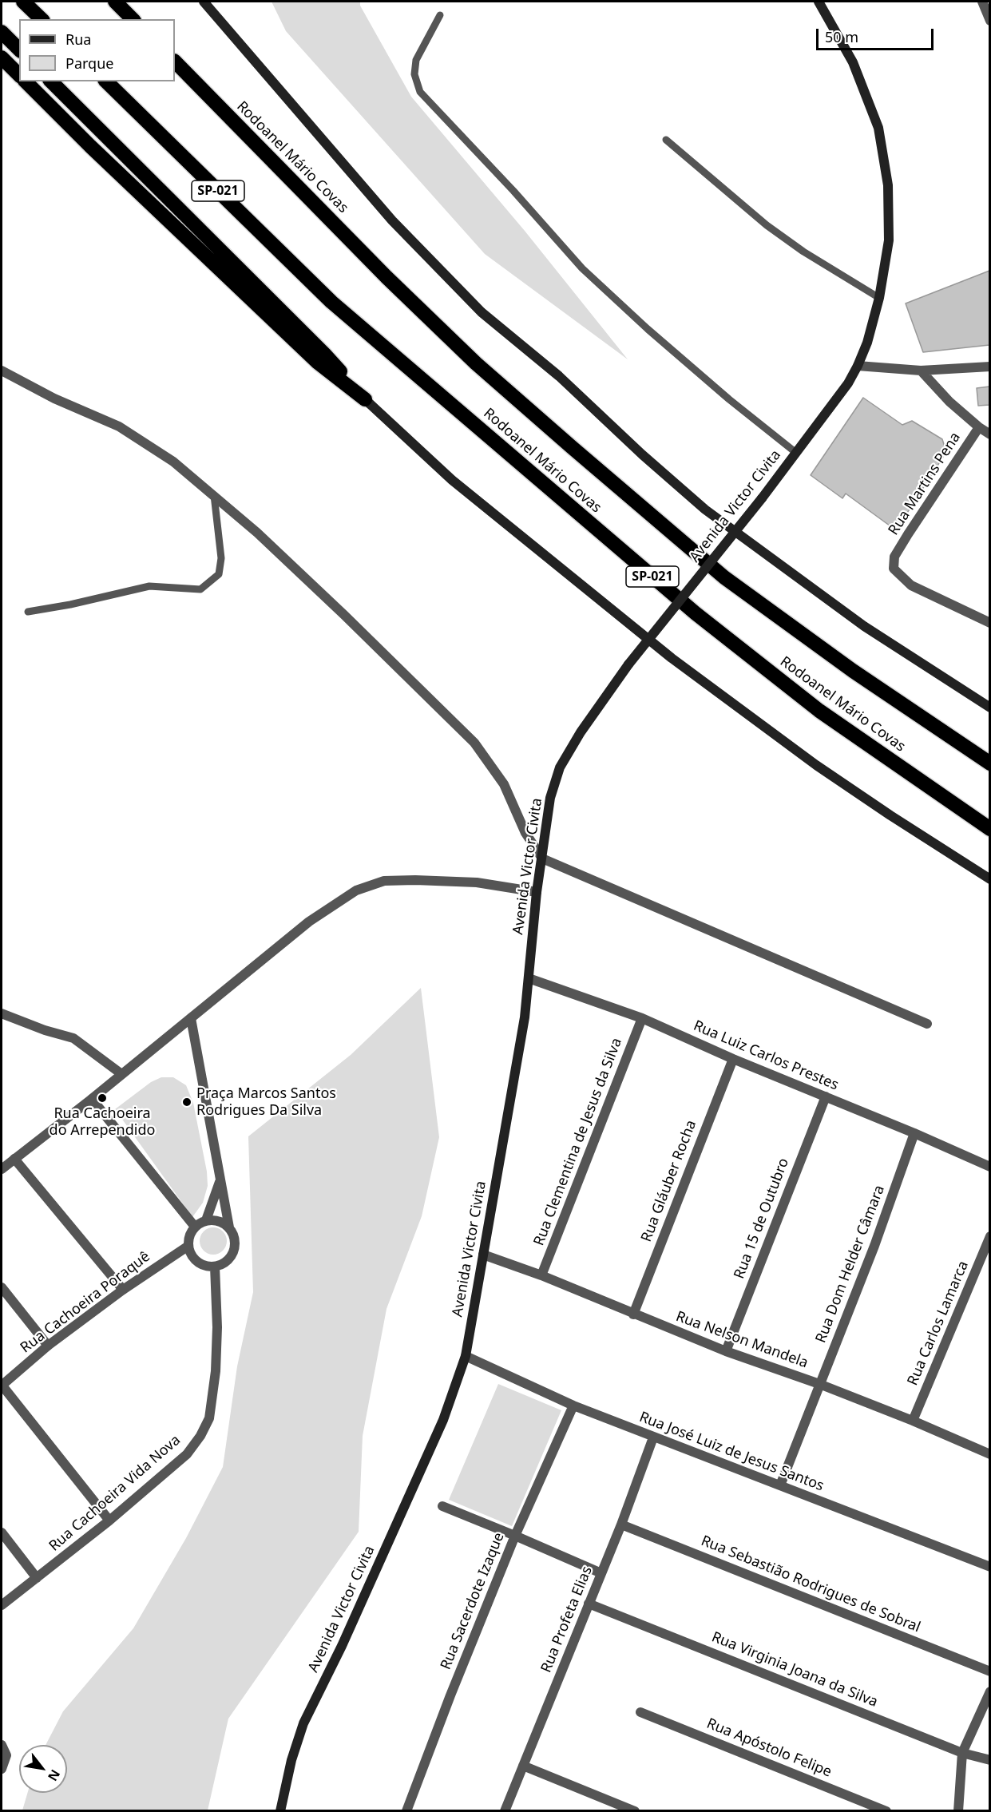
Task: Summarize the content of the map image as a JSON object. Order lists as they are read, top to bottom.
{
  "streets": {
    "highway": ["Rodoanel Mário Covas", "SP-021"],
    "main road": ["Avenida Victor Civita"],
    "street": [
      "Rua Martins Pena",
      "Rua Luiz Carlos Prestes",
      "Rua Clementina de Jesus da Silva",
      "Rua Gláuber Rocha",
      "Rua 15 de Outubro",
      "Rua Dom Helder Câmara",
      "Rua Cachoeira Poraquê",
      "Rua Carlos Lamarca",
      "Rua Nelson Mandela",
      "Rua José Luiz de Jesus Santos",
      "Rua Cachoeira Vida Nova",
      "Rua Sebastião Rodrigues de Sobral",
      "Rua Sacerdote Izaque",
      "Rua Profeta Elias",
      "Rua Virginia Joana da Silva",
      "Rua Apóstolo Felipe"
    ]
  },
  "crossings": [
    ["Avenida Victor Civita", "Rua Luiz Carlos Prestes"],
    ["Avenida Victor Civita", "Rua Nelson Mandela"],
    ["Avenida Victor Civita", "Rua José Luiz de Jesus Santos"],
    ["Rua Luiz Carlos Prestes", "Rua Clementina de Jesus da Silva"],
    ["Rua Luiz Carlos Prestes", "Rua Gláuber Rocha"],
    ["Rua Luiz Carlos Prestes", "Rua 15 de Outubro"],
    ["Rua Luiz Carlos Prestes", "Rua Dom Helder Câmara"],
    ["Rua Clementina de Jesus da Silva", "Rua Nelson Mandela"],
    ["Rua Gláuber Rocha", "Rua Nelson Mandela"],
    ["Rua 15 de Outubro", "Rua Nelson Mandela"],
    ["Rua Dom Helder Câmara", "Rua Nelson Mandela"],
    ["Rua Dom Helder Câmara", "Rua José Luiz de Jesus Santos"],
    ["Rua Cachoeira Poraquê", "Rua Cachoeira Vida Nova"],
    ["Rua Carlos Lamarca", "Rua Nelson Mandela"],
    ["Rua José Luiz de Jesus Santos", "Rua Sacerdote Izaque"],
    ["Rua José Luiz de Jesus Santos", "Rua Profeta Elias"],
    ["Rua Sebastião Rodrigues de Sobral", "Rua Profeta Elias"],
    ["Rua Profeta Elias", "Rua Virginia Joana da Silva"]
  ],
  "places": ["Rua Cachoeira do Arrependido", "Praça Marcos Santos Rodrigues Da Silva"],
  "legend": ["Rua", "Parque"],
  "scale_bar": "50 m",
  "north": "bottom right"
}
